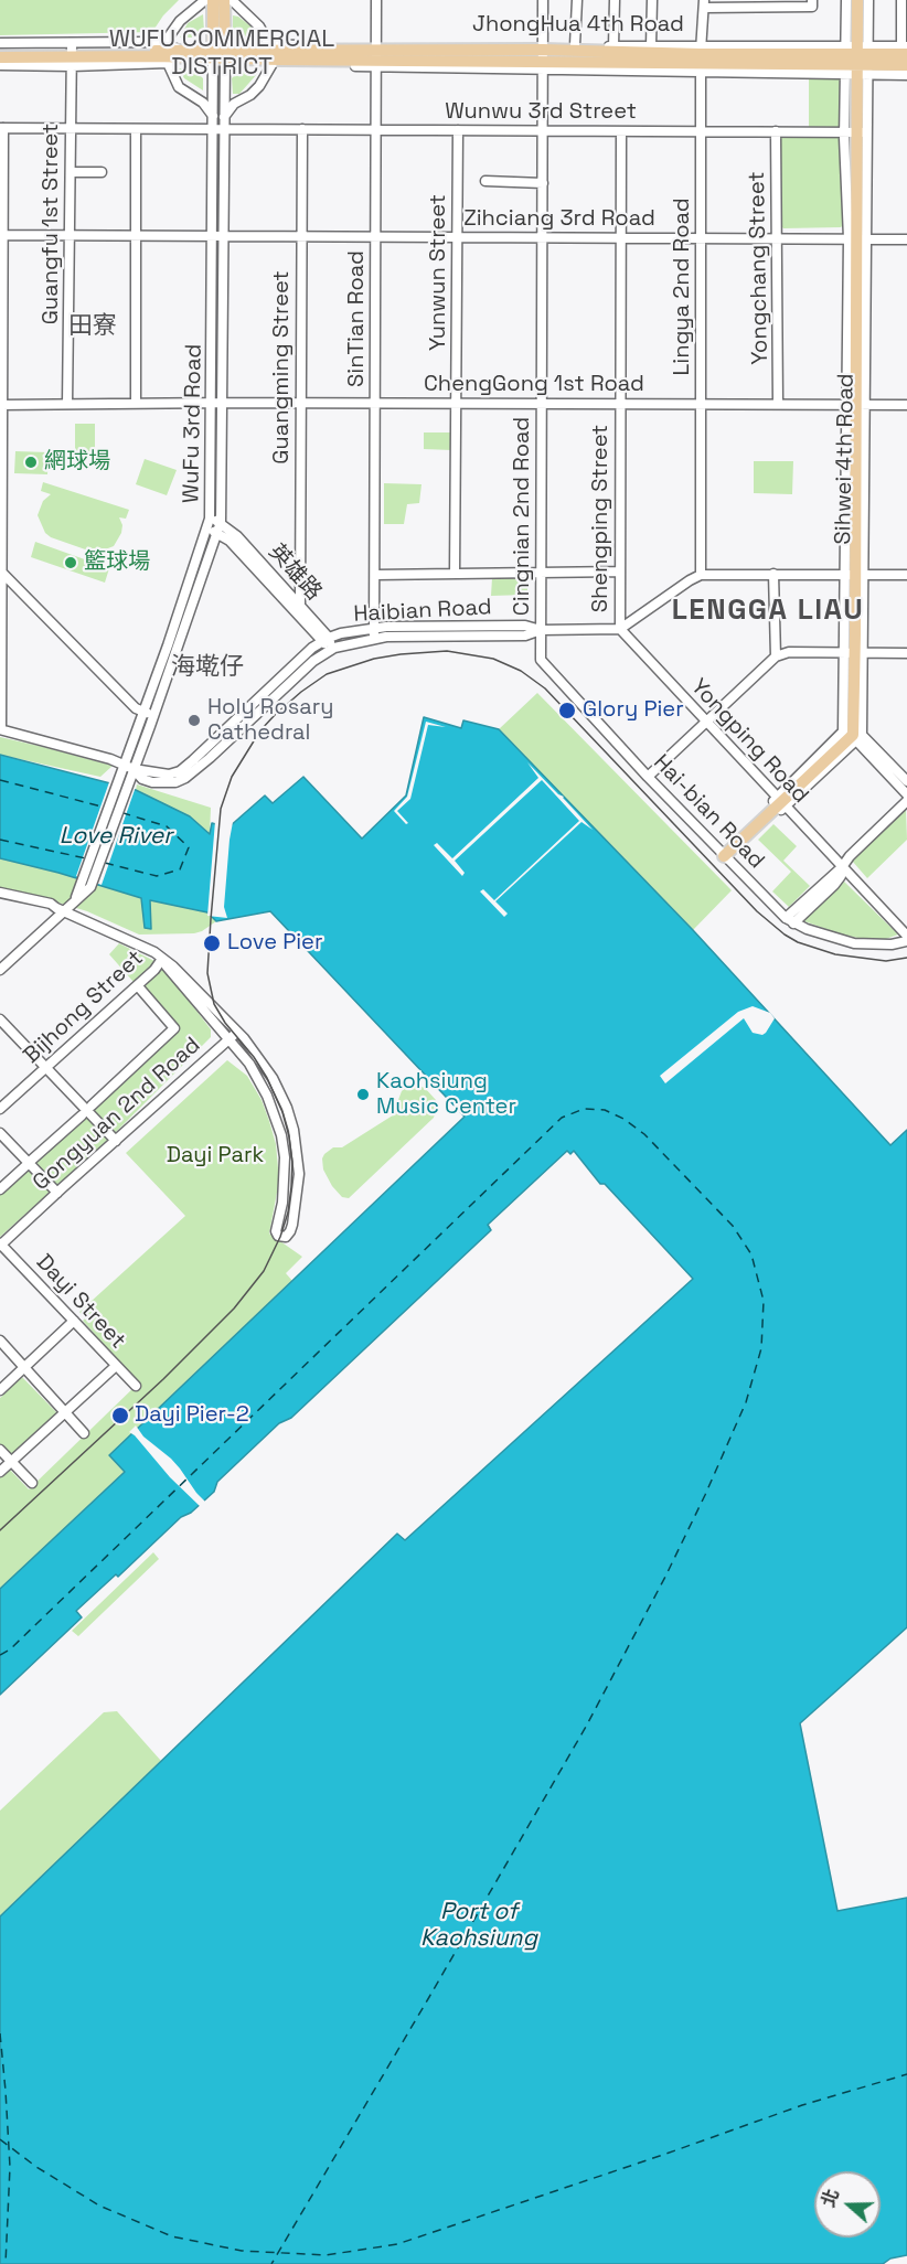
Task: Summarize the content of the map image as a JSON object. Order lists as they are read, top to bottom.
{
  "streets": {
    "main road": ["JhongHua 4th Road", "Sihwei 4th Road"],
    "street": [
      "Wunwu 3rd Street",
      "Zihciang 3rd Road",
      "Guangfu 1st Street",
      "Yongchang Street",
      "Yunwun Street",
      "Lingya 2nd Road",
      "SinTian Road",
      "Guangming Street",
      "ChengGong 1st Road",
      "WuFu 3rd Road",
      "Cingnian 2nd Road",
      "Shengping Street",
      "英雄路",
      "Haibian Road",
      "Yongping Road",
      "Hai-bian Road",
      "Bijhong Street",
      "Gongyuan 2nd Road",
      "Dayi Street"
    ]
  },
  "crossings": [
    ["JhongHua 4th Road", "Lingya 2nd Road"],
    ["JhongHua 4th Road", "SinTian Road"],
    ["JhongHua 4th Road", "WuFu 3rd Road"],
    ["JhongHua 4th Road", "Sihwei 4th Road"],
    ["Wunwu 3rd Street", "Guangfu 1st Street"],
    ["Wunwu 3rd Street", "Yongchang Street"],
    ["Wunwu 3rd Street", "Yunwun Street"],
    ["Wunwu 3rd Street", "Lingya 2nd Road"],
    ["Wunwu 3rd Street", "SinTian Road"],
    ["Wunwu 3rd Street", "Guangming Street"],
    ["Wunwu 3rd Street", "WuFu 3rd Road"],
    ["Wunwu 3rd Street", "Sihwei 4th Road"],
    ["Wunwu 3rd Street", "Shengping Street"],
    ["Zihciang 3rd Road", "Guangfu 1st Street"],
    ["Zihciang 3rd Road", "Yongchang Street"],
    ["Zihciang 3rd Road", "Yunwun Street"],
    ["Zihciang 3rd Road", "Lingya 2nd Road"],
    ["Zihciang 3rd Road", "SinTian Road"],
    ["Zihciang 3rd Road", "Guangming Street"],
    ["Zihciang 3rd Road", "WuFu 3rd Road"],
    ["Zihciang 3rd Road", "Sihwei 4th Road"],
    ["Zihciang 3rd Road", "Cingnian 2nd Road"],
    ["Zihciang 3rd Road", "Shengping Street"],
    ["Yongchang Street", "ChengGong 1st Road"],
    ["Yunwun Street", "ChengGong 1st Road"],
    ["Lingya 2nd Road", "ChengGong 1st Road"],
    ["SinTian Road", "ChengGong 1st Road"],
    ["SinTian Road", "Haibian Road"],
    ["Guangming Street", "ChengGong 1st Road"],
    ["Guangming Street", "英雄路"],
    ["ChengGong 1st Road", "WuFu 3rd Road"],
    ["ChengGong 1st Road", "Sihwei 4th Road"],
    ["ChengGong 1st Road", "Cingnian 2nd Road"],
    ["ChengGong 1st Road", "Shengping Street"],
    ["WuFu 3rd Road", "英雄路"],
    ["WuFu 3rd Road", "Haibian Road"],
    ["Cingnian 2nd Road", "Haibian Road"],
    ["Cingnian 2nd Road", "Hai-bian Road"],
    ["Shengping Street", "Yongping Road"],
    ["英雄路", "Haibian Road"],
    ["Haibian Road", "Hai-bian Road"],
    ["Bijhong Street", "Gongyuan 2nd Road"],
    ["Gongyuan 2nd Road", "Dayi Street"]
  ],
  "districts": [
    "WUFU COMMERCIAL DISTRICT",
    "田寮",
    "LENGGA LIAU",
    "海墘仔"
  ],
  "water": ["Love River", "Port of Kaohsiung"],
  "parks": ["Dayi Park"],
  "places": [
    "網球場",
    "籃球場",
    "Glory Pier",
    "Holy Rosary Cathedral",
    "Love Pier",
    "Kaohsiung Music Center",
    "Dayi Pier-2"
  ],
  "north": "left"
}
